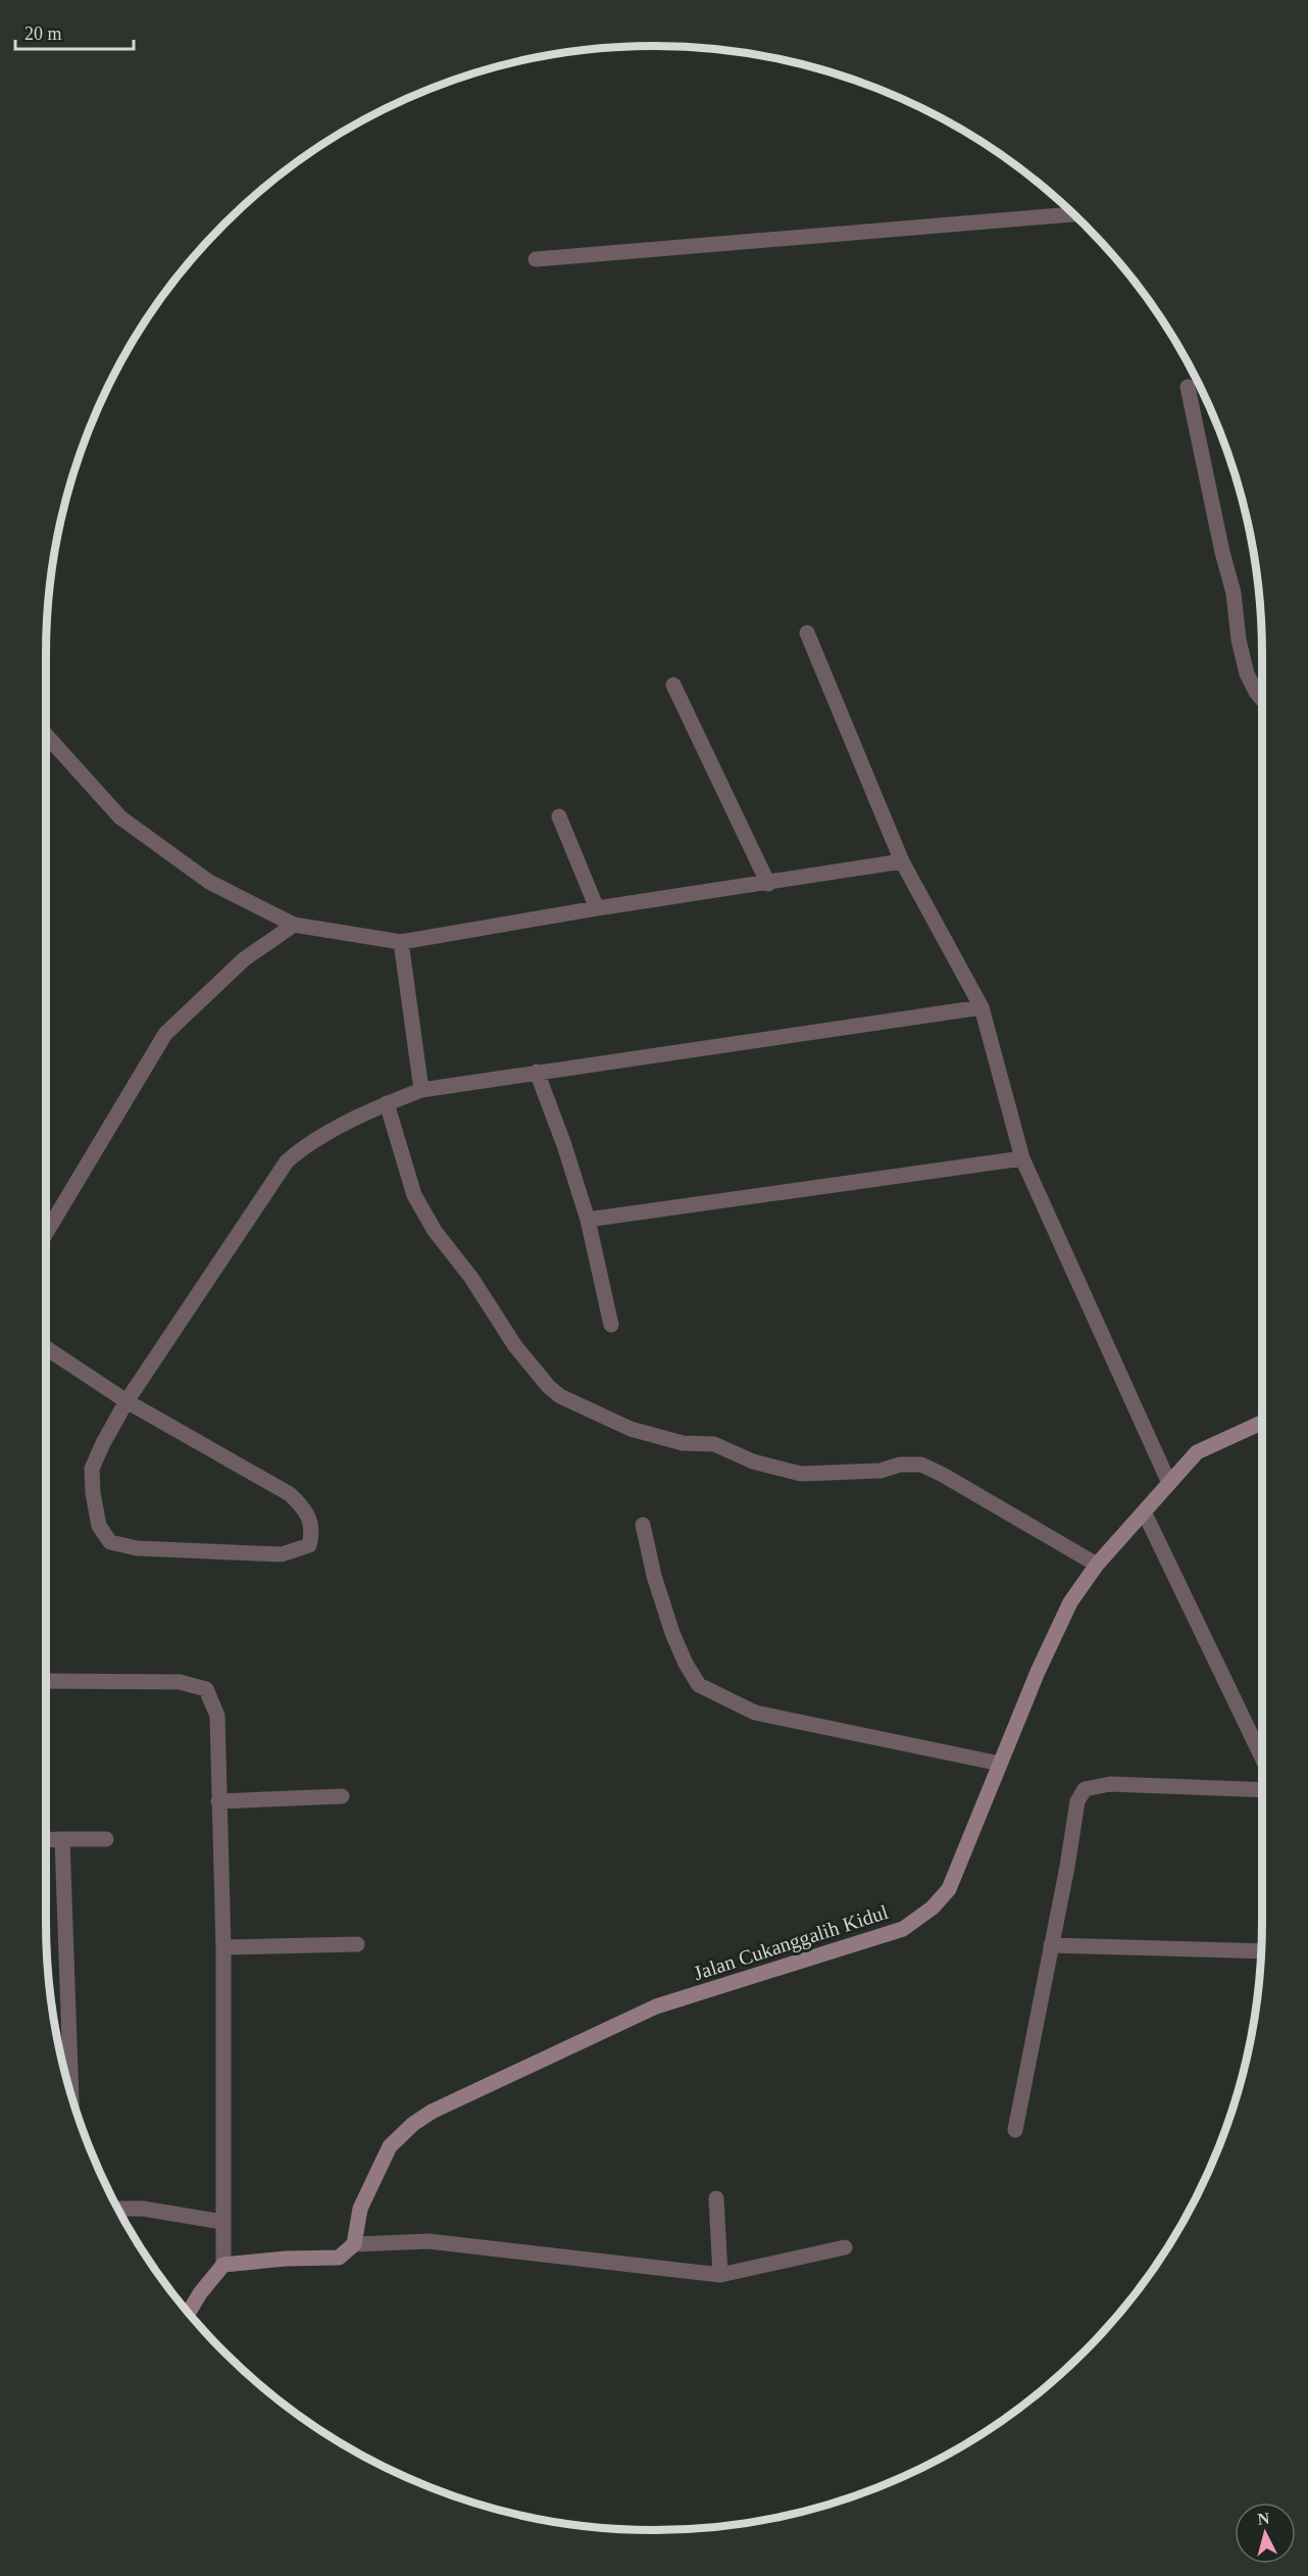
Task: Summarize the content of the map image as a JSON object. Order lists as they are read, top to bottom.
{
  "streets": {
    "street": ["Jalan Cukanggalih Kidul"]
  },
  "scale_bar": "20 m",
  "north": "top"
}
